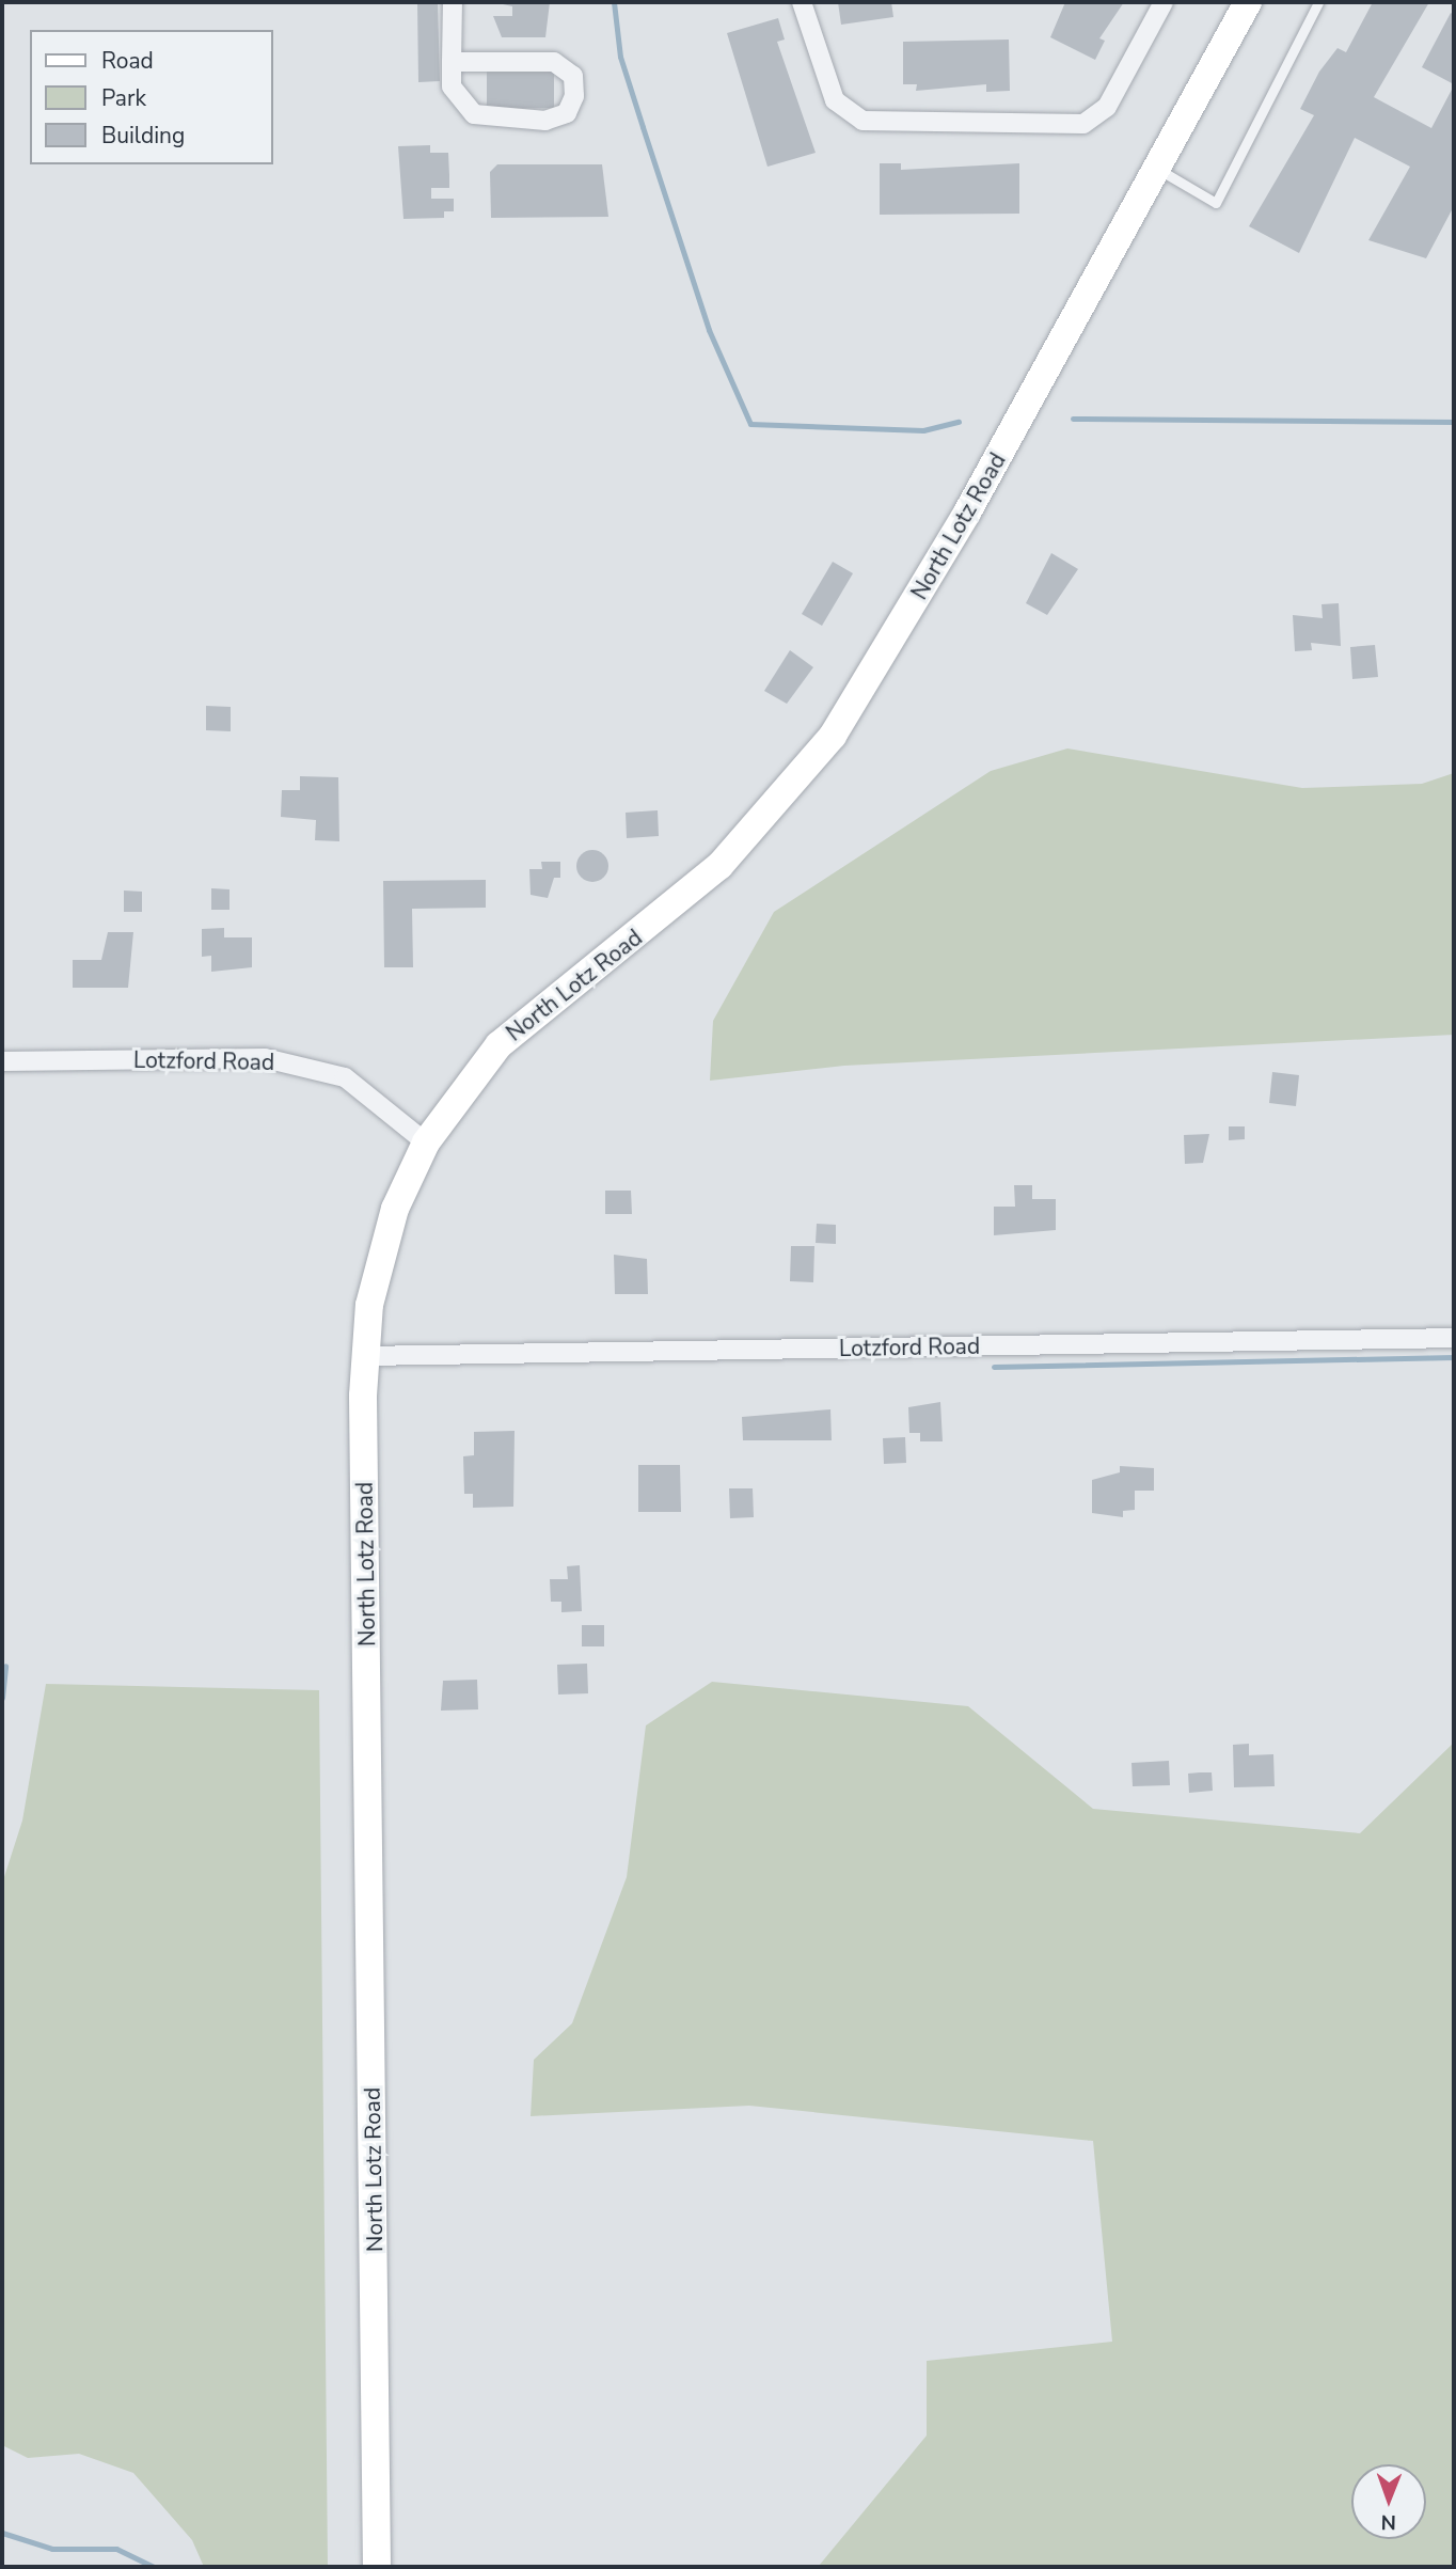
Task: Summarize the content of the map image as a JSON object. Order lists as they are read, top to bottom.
{
  "streets": {
    "street": ["North Lotz Road", "Lotzford Road"]
  },
  "crossings": [
    ["North Lotz Road", "Lotzford Road"]
  ],
  "legend": ["Road", "Park", "Building"],
  "north": "bottom"
}
